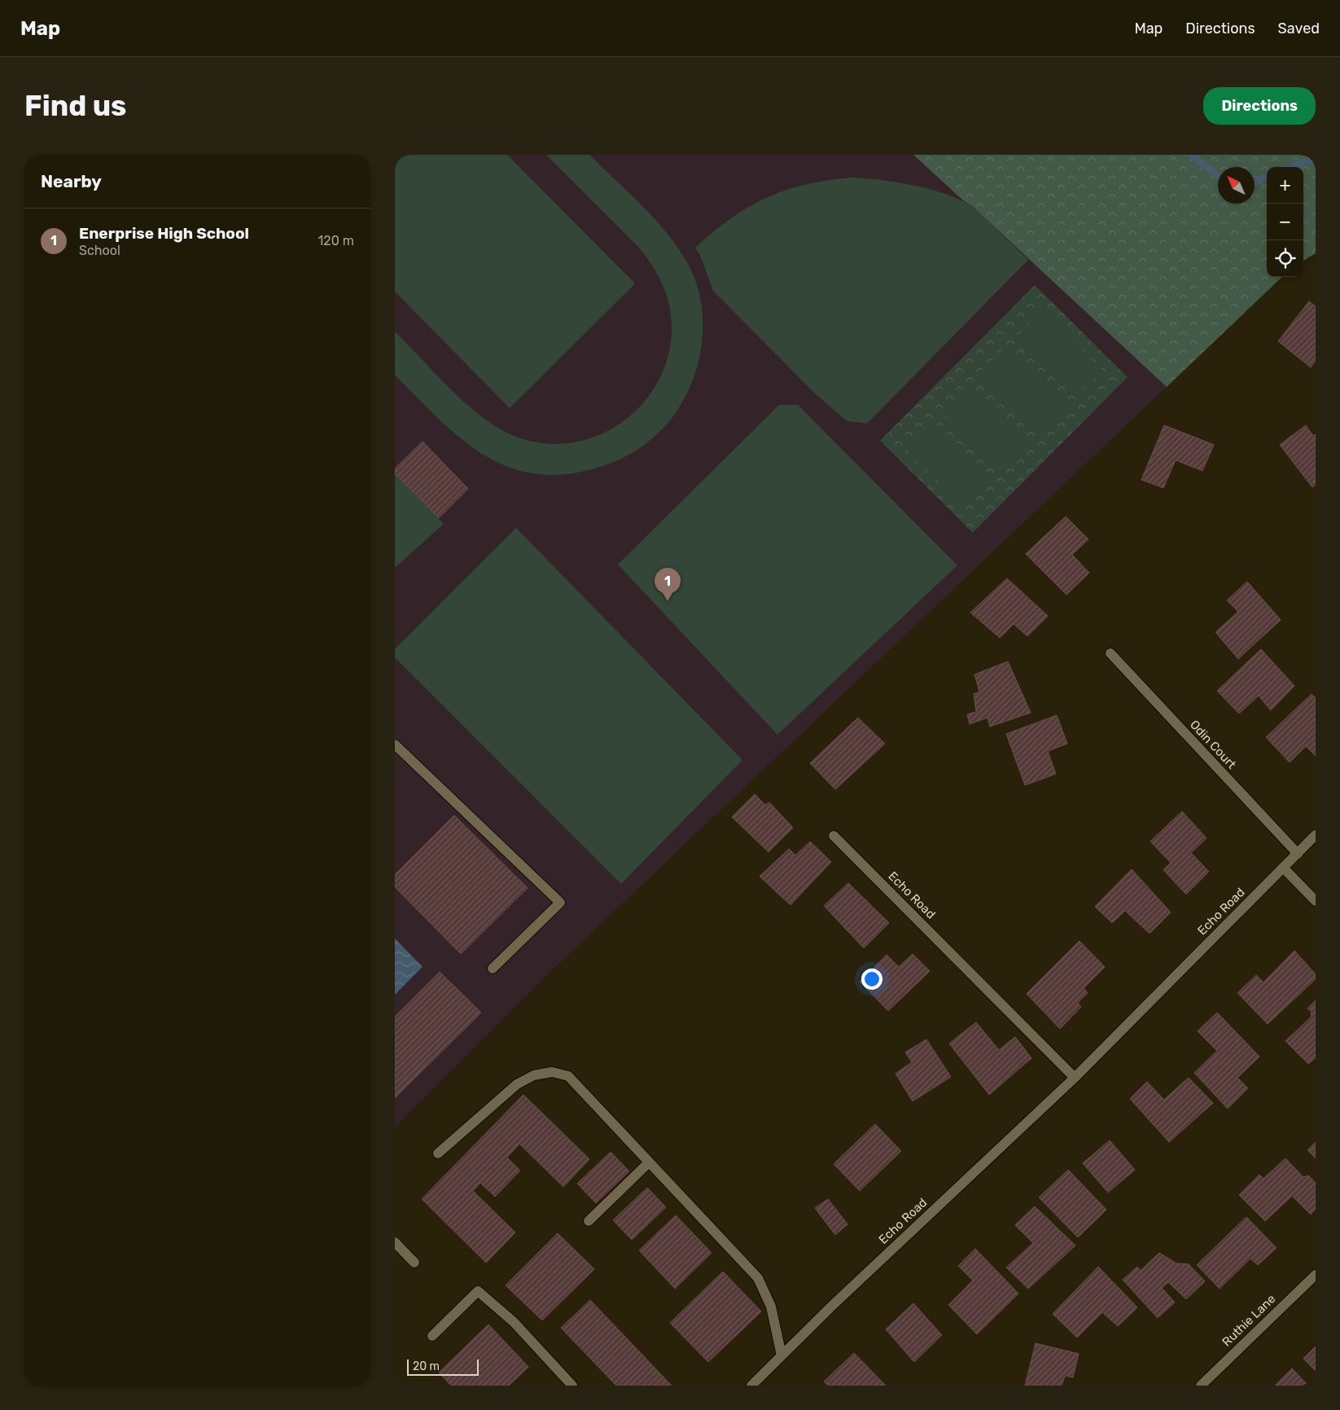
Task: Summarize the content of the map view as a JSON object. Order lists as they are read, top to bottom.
{
  "streets": {
    "street": ["Odin Court", "Echo Road", "Ruthie Lane"]
  },
  "crossings": [
    ["Odin Court", "Echo Road"]
  ],
  "scale_bar": "20 m",
  "north": "top left",
  "page": {
    "header": "Map",
    "nav": ["Map", "Directions", "Saved"],
    "buttons": "Directions",
    "title": "Find us",
    "heading": "Nearby",
    "map_buttons": ["+", "−"],
    "list": [
      {
        "mark": "1",
        "name": "Enerprise High School",
        "note": "School",
        "value": "120 m"
      }
    ],
    "pins": "1",
    "scale": "20 m"
  }
}
